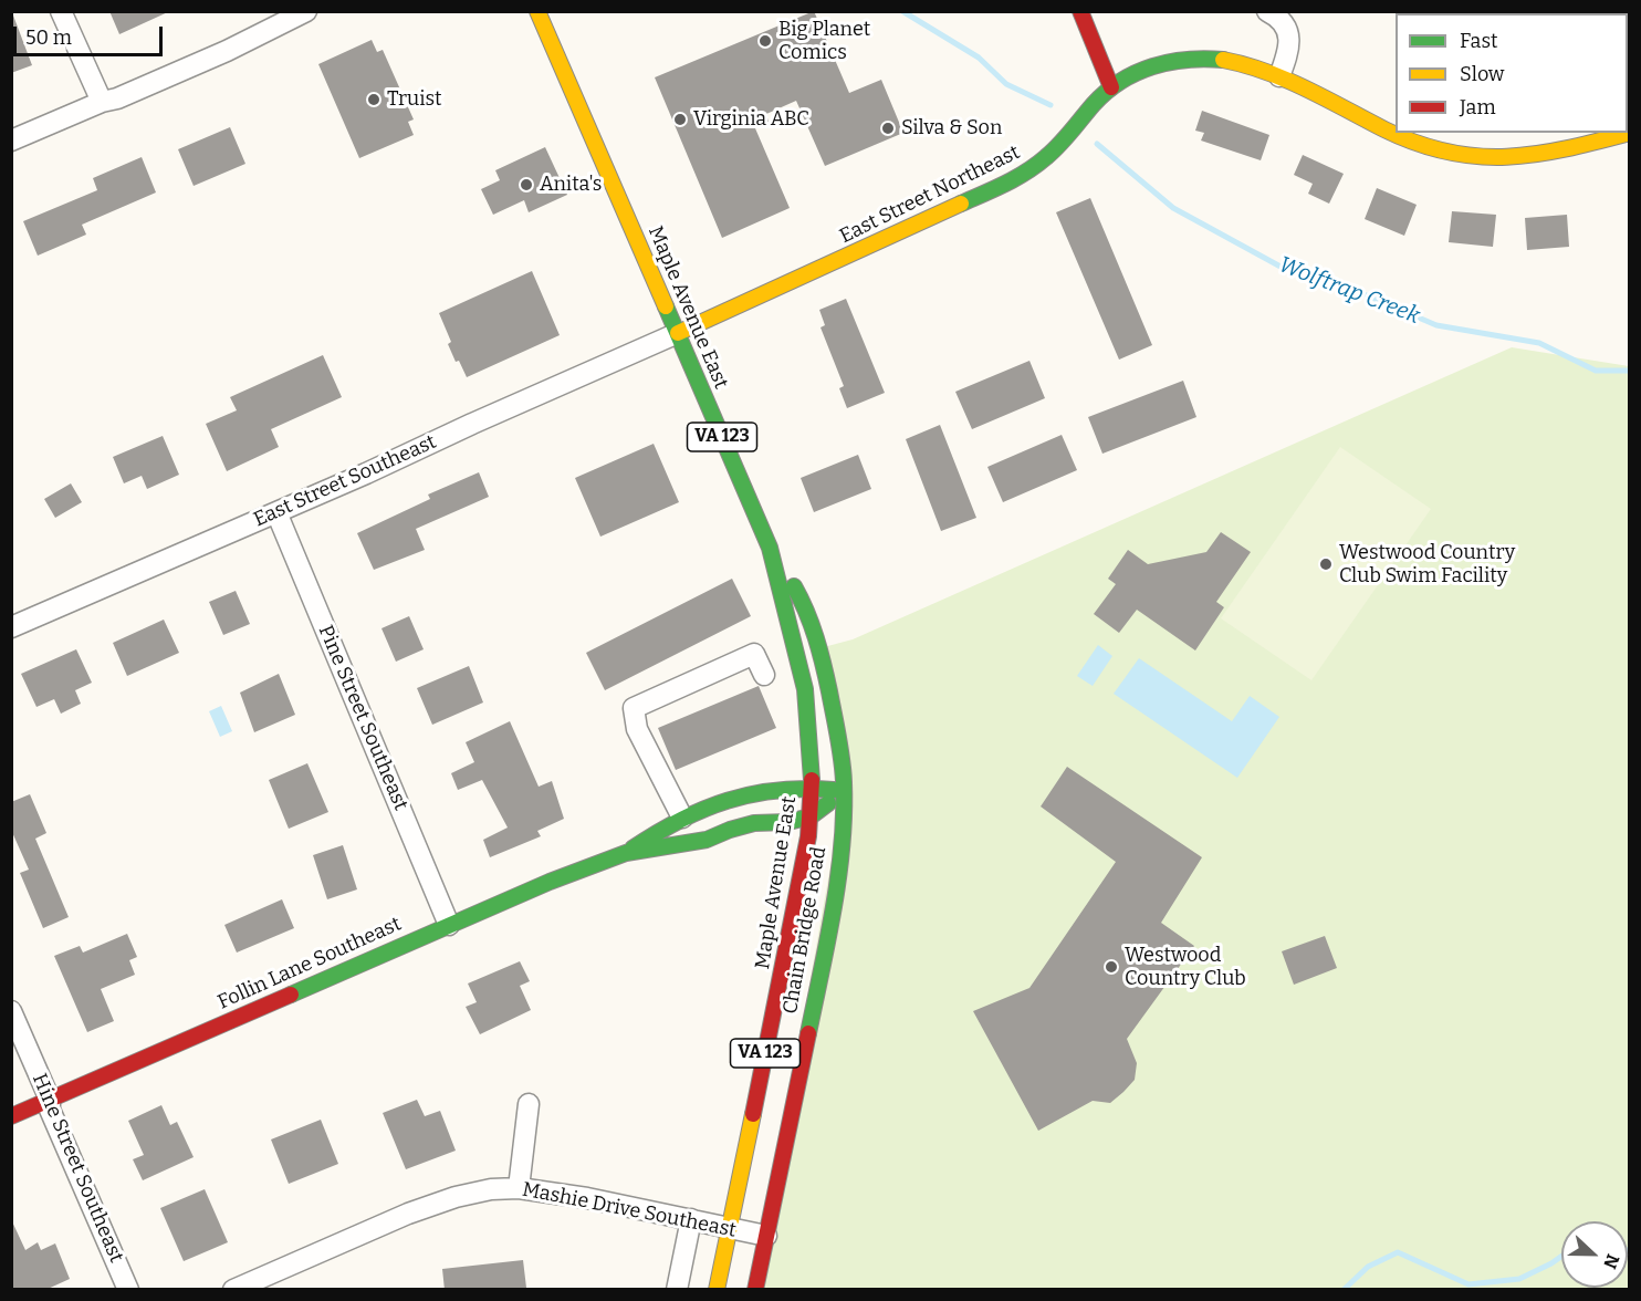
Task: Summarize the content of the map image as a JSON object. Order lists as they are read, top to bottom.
{
  "streets": {
    "street": [
      "East Street Northeast",
      "Maple Avenue East",
      "VA 123",
      "East Street Southeast",
      "Pine Street Southeast",
      "Chain Bridge Road",
      "Follin Lane Southeast",
      "Hine Street Southeast",
      "Mashie Drive Southeast"
    ]
  },
  "crossings": [
    ["East Street Northeast", "Maple Avenue East"],
    ["East Street Northeast", "East Street Southeast"],
    ["Maple Avenue East", "East Street Southeast"],
    ["Maple Avenue East", "Chain Bridge Road"],
    ["Maple Avenue East", "Follin Lane Southeast"],
    ["Maple Avenue East", "Mashie Drive Southeast"],
    ["East Street Southeast", "Pine Street Southeast"],
    ["Pine Street Southeast", "Follin Lane Southeast"],
    ["Chain Bridge Road", "Follin Lane Southeast"],
    ["Chain Bridge Road", "Mashie Drive Southeast"],
    ["Follin Lane Southeast", "Hine Street Southeast"]
  ],
  "water": ["Wolftrap Creek"],
  "places": [
    "Big Planet Comics",
    "Truist",
    "Virginia ABC",
    "Silva & Son",
    "Anita's",
    "Westwood Country Club Swim Facility",
    "Westwood Country Club"
  ],
  "legend": ["Fast", "Slow", "Jam"],
  "scale_bar": "50 m",
  "north": "right"
}
